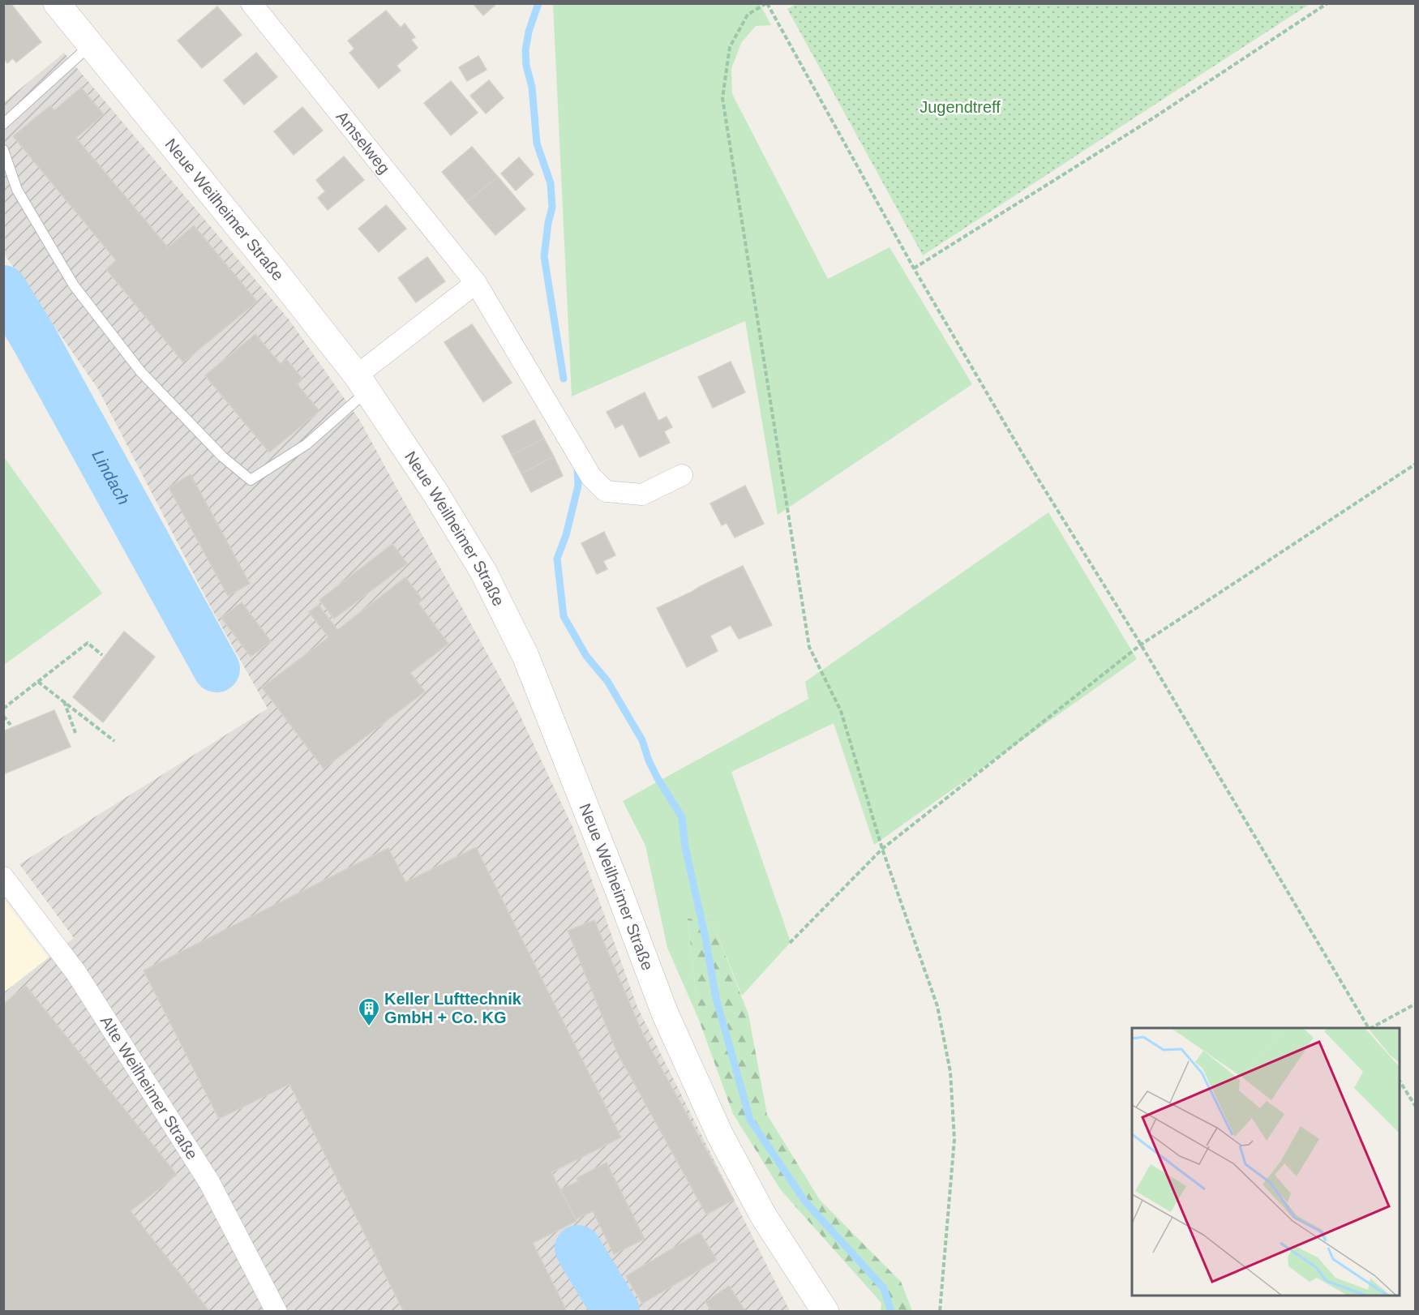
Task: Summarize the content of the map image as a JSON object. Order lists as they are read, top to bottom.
{
  "streets": {
    "main road": ["Neue Weilheimer Straße"],
    "street": ["Amselweg", "Alte Weilheimer Straße"]
  },
  "water": ["Lindach"],
  "parks": ["Jugendtreff"],
  "places": {
    "building": ["Keller Lufttechnik GmbH + Co. KG"]
  }
}
